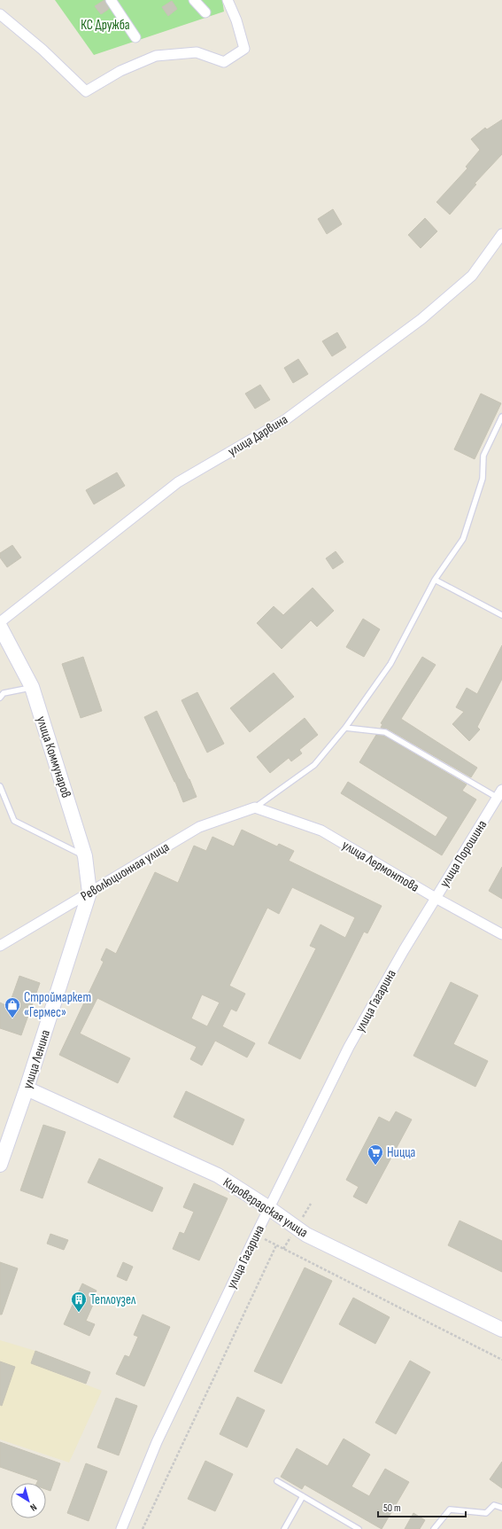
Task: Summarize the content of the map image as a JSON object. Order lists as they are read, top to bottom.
{
  "streets": {
    "main road": ["улица Коммунаров", "улица Ленина", "Кировградская улица"],
    "street": [
      "улица Дарвина",
      "улица Порошина",
      "улица Лермонтова",
      "Революционная улица",
      "улица Гагарина"
    ]
  },
  "crossings": [
    ["улица Коммунаров", "Революционная улица"],
    ["улица Коммунаров", "улица Ленина"],
    ["улица Порошина", "улица Лермонтова"],
    ["улица Порошина", "улица Гагарина"],
    ["улица Лермонтова", "Революционная улица"],
    ["улица Лермонтова", "улица Гагарина"],
    ["Революционная улица", "улица Ленина"],
    ["улица Гагарина", "Кировградская улица"],
    ["улица Ленина", "Кировградская улица"]
  ],
  "parks": ["КС Дружба"],
  "places": {
    "shop": ["Строймаркет «Гермес»"],
    "supermarket": ["Ницца"],
    "building": ["Теплоузел"]
  },
  "scale_bar": "50 m",
  "north": "bottom right"
}
